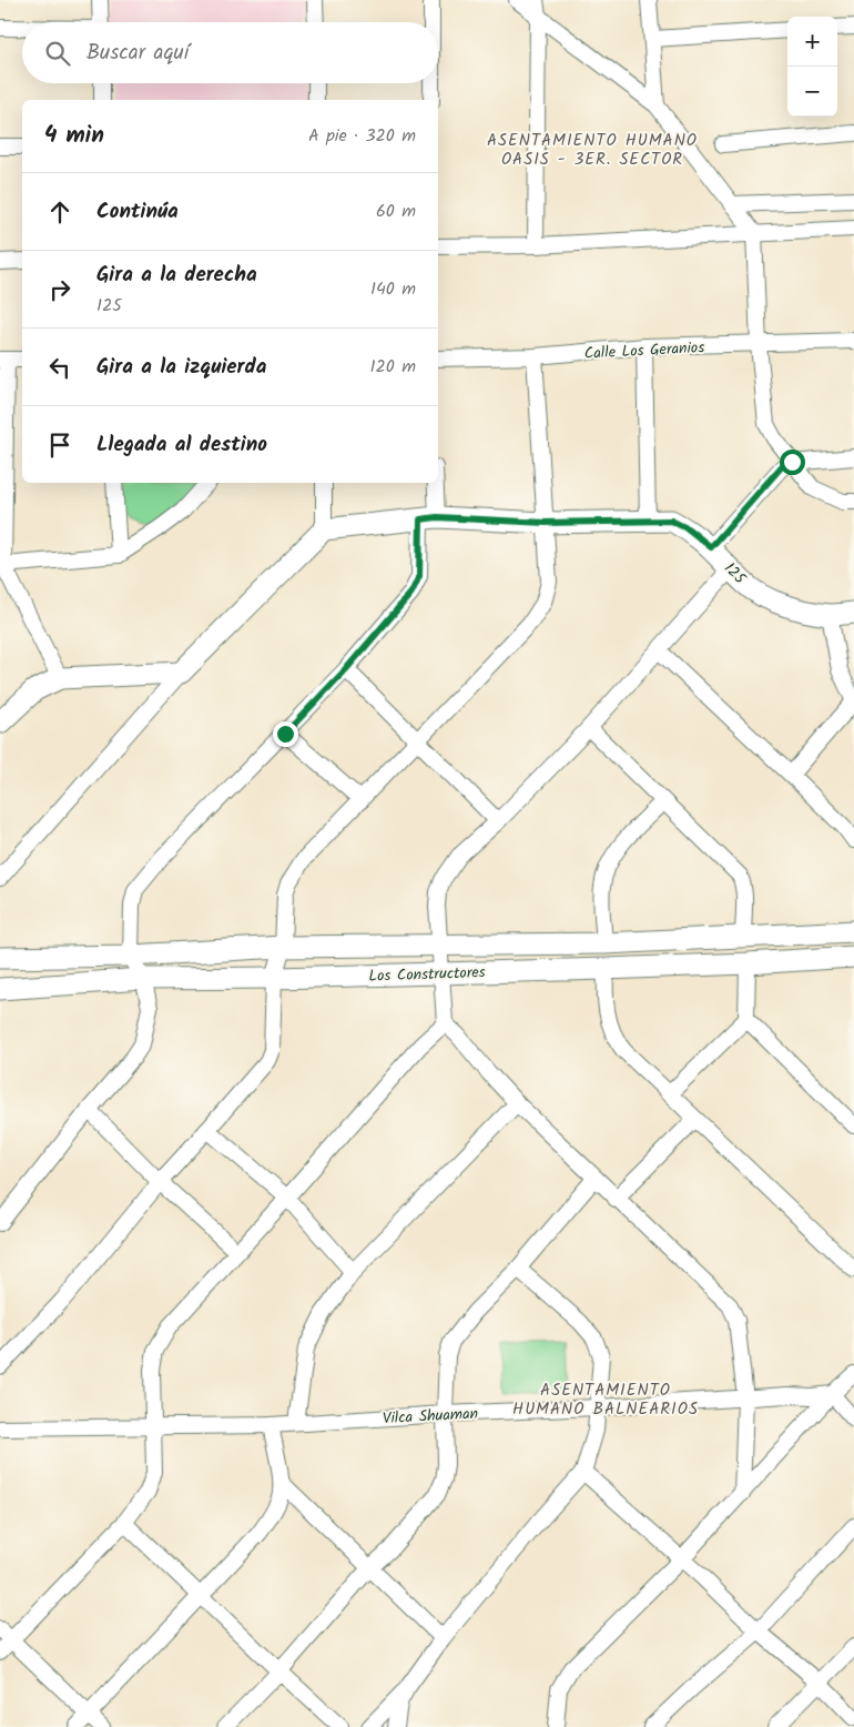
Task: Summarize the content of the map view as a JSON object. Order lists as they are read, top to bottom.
{
  "streets": {
    "main road": ["125", "Los Constructores"],
    "street": ["Calle Los Geranios", "Vilca Shuaman"]
  },
  "districts": ["ASENTAMIENTO HUMANO OASIS - 3ER. SECTOR", "ASENTAMIENTO HUMANO BALNEARIOS"],
  "page": {
    "map_buttons": ["+", "−"],
    "search": "Buscar aquí",
    "heading": ["4 min", "A pie · 320 m"],
    "list": [
      ["Continúa", "60 m"],
      ["Gira a la derecha", "125", "140 m"],
      ["Gira a la izquierda", "120 m"],
      "Llegada al destino"
    ]
  }
}
